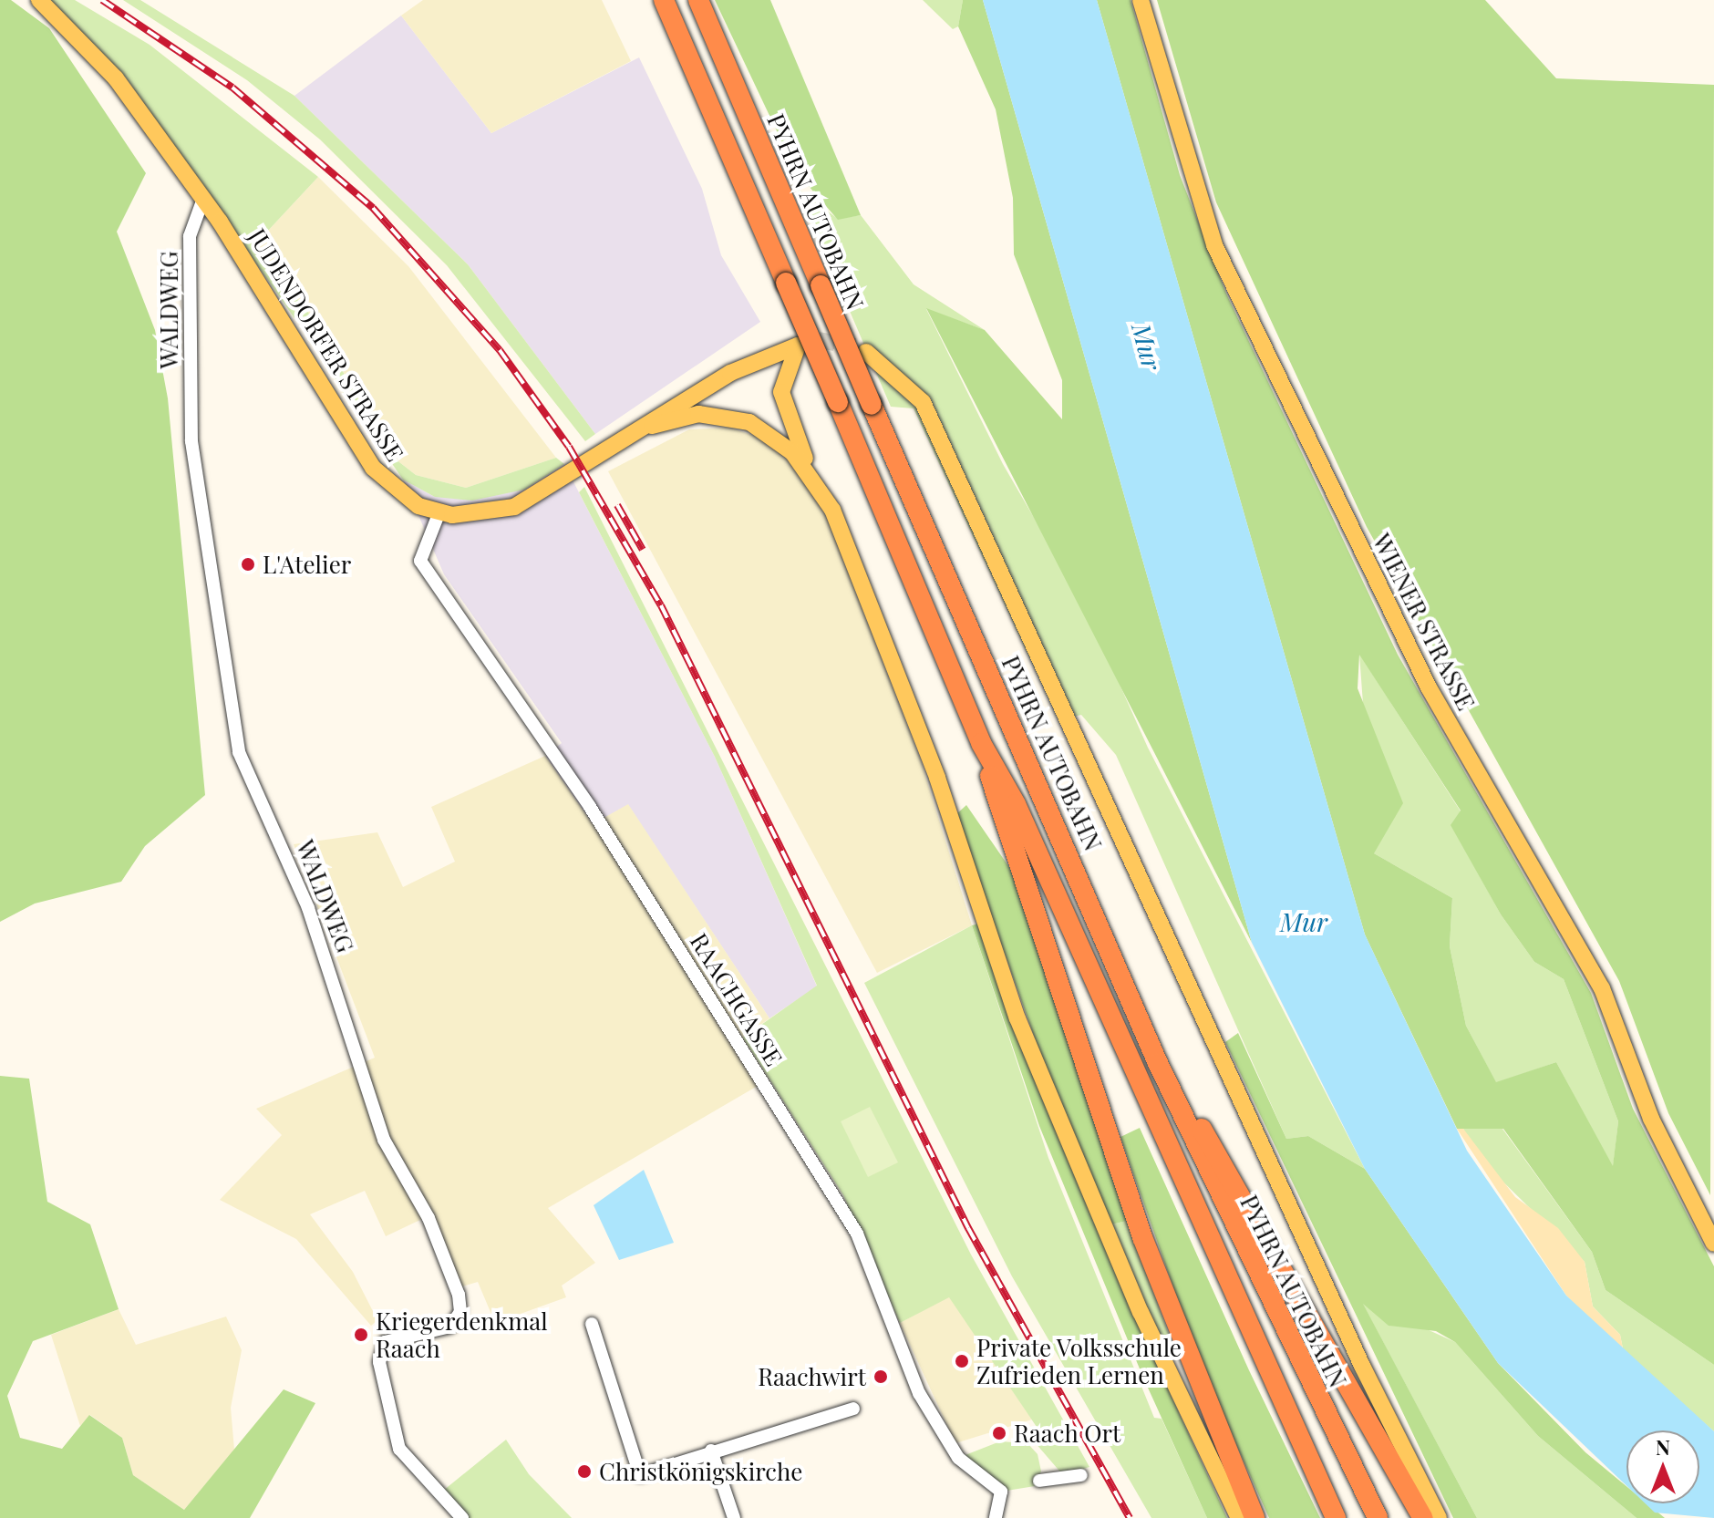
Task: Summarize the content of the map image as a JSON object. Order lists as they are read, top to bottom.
{
  "streets": {
    "highway": ["PYHRN AUTOBAHN"],
    "main road": ["JUDENDORFER STRASSE", "WIENER STRASSE"],
    "street": ["WALDWEG", "RAACHGASSE"]
  },
  "crossings": [
    ["WALDWEG", "JUDENDORFER STRASSE"],
    ["JUDENDORFER STRASSE", "RAACHGASSE"]
  ],
  "water": ["Mur"],
  "places": [
    "L'Atelier",
    "Kriegerdenkmal Raach",
    "Private Volksschule Zufrieden Lernen",
    "Raachwirt",
    "Raach Ort",
    "Christkönigskirche"
  ],
  "north": "top"
}
